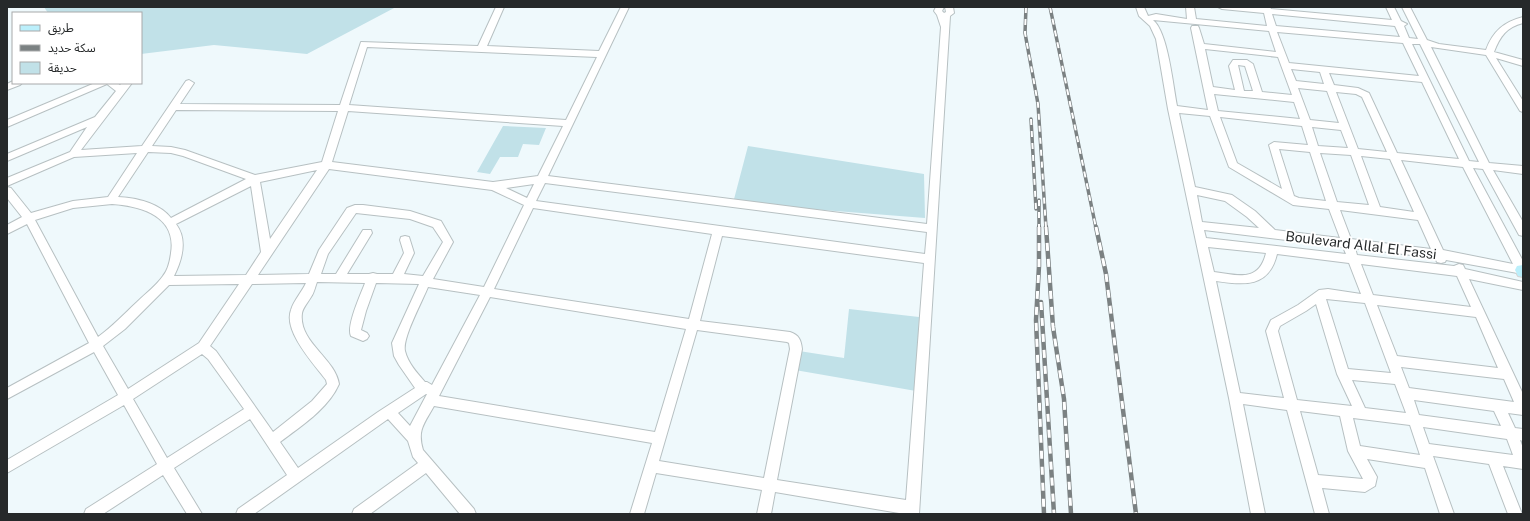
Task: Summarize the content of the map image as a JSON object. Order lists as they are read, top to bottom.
{
  "streets": {
    "street": ["Boulevard Allal El Fassi"]
  },
  "legend": ["طريق", "سكة حديد", "حديقة"]
}
